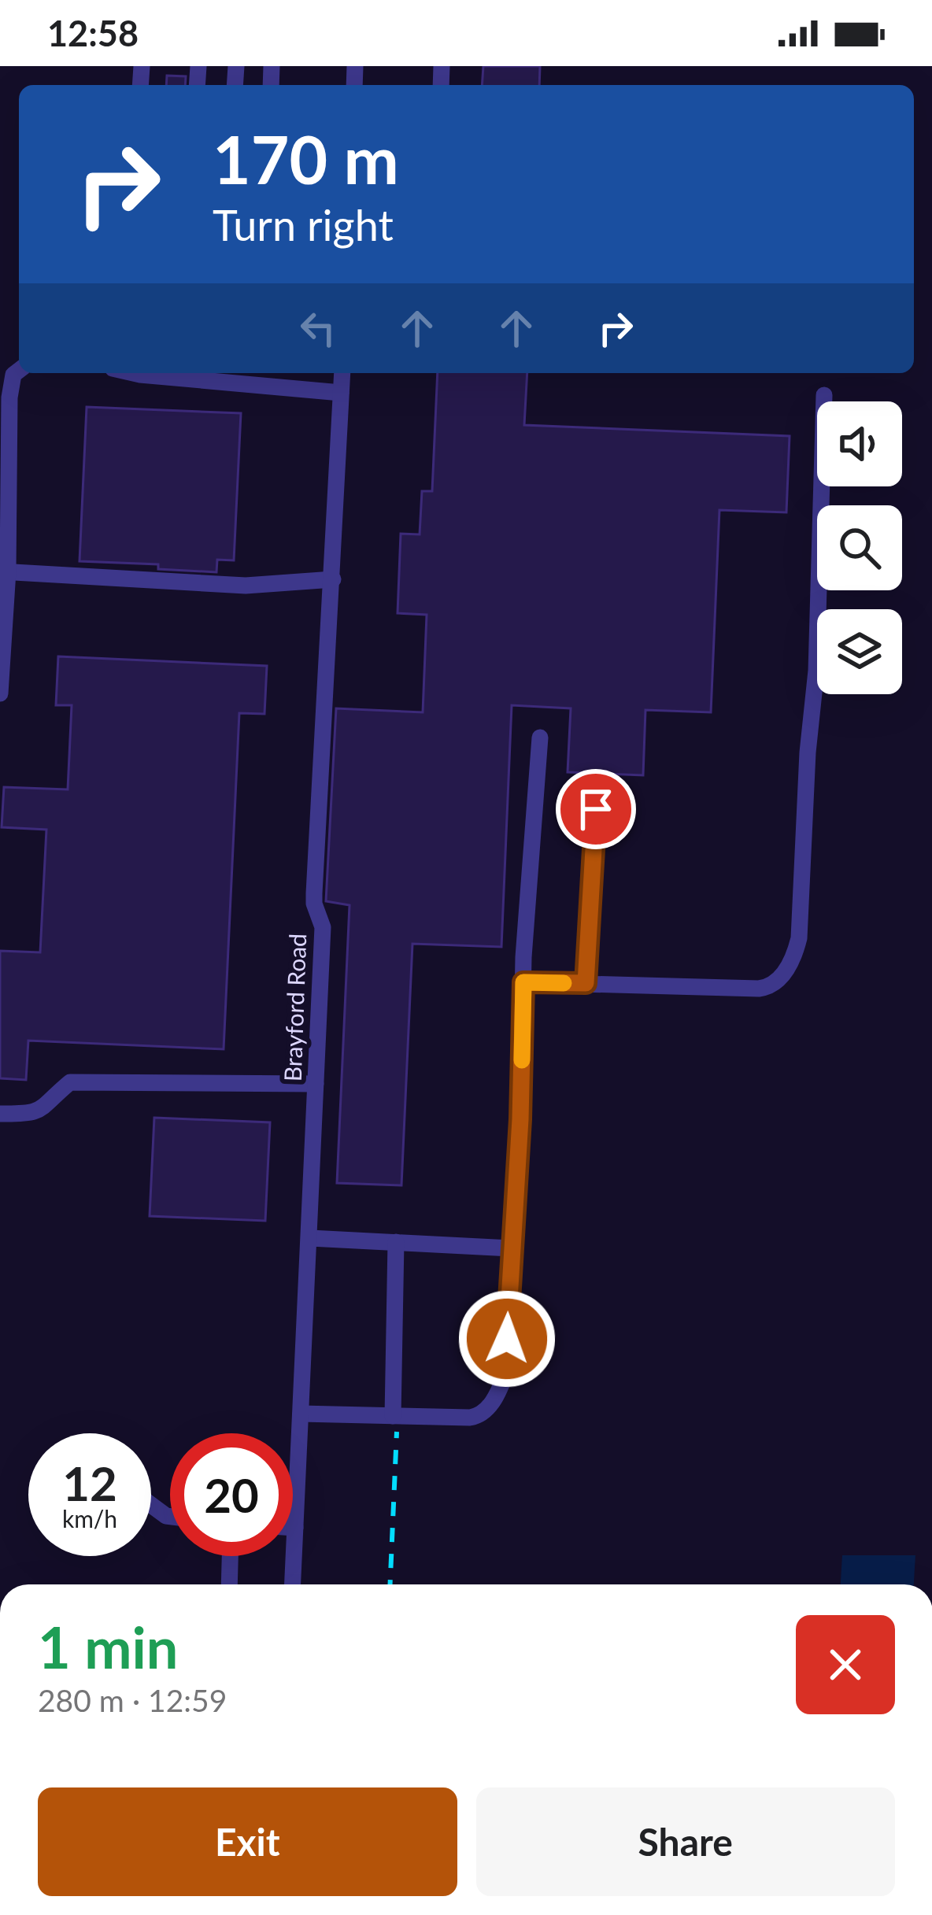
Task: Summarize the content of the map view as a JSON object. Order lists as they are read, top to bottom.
{
  "streets": {
    "lane": ["Brayford Road"]
  },
  "page": {
    "status": "12:58",
    "turn": ["170 m", "Turn right"],
    "speed": "12 km/h",
    "limit": "20",
    "heading": ["1 min", "280 m · 12:59"],
    "buttons": ["Exit", "Share"]
  }
}
